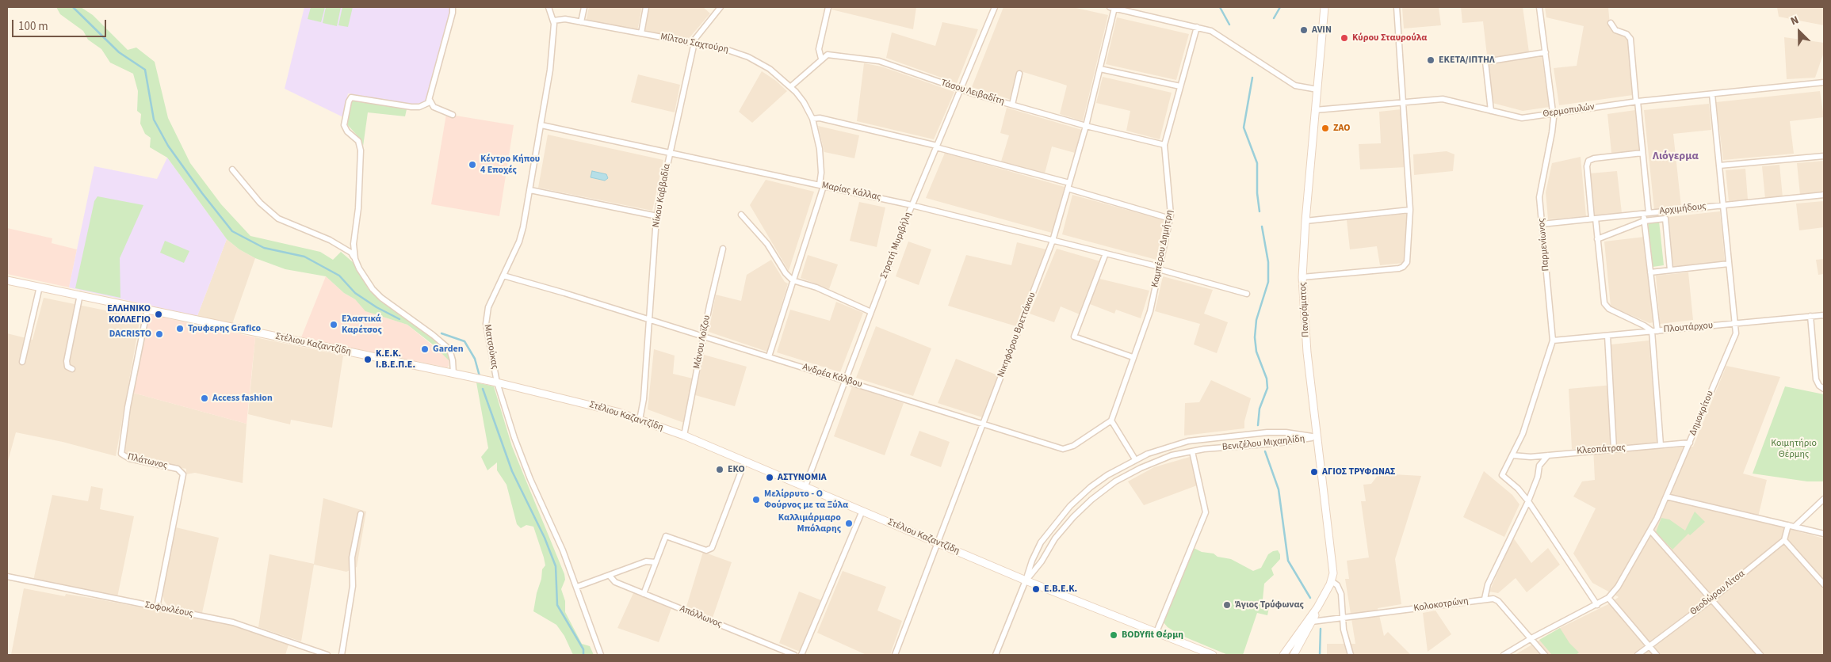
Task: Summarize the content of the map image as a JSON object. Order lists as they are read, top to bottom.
{
  "streets": {
    "main road": ["Πανοράματος", "Στέλιου Καζαντζίδη"],
    "street": [
      "Μίλτου Σαχτούρη",
      "Τάσου Λειβαδίτη",
      "Θερμοπυλών",
      "Μαρίας Κάλλας",
      "Νίκου Καββαδία",
      "Αρχιμήδους",
      "Παρμενίωνος",
      "Στρατή Μυριβήλη",
      "Καμπέρου Δημήτρη",
      "Πλουτάρχου",
      "Νικηφόρου Βρεττάκου",
      "Μάνου Λοϊζου",
      "Ματσούκας",
      "Ανδρέα Κάλβου",
      "Δημοκρίτου",
      "Βενιζέλου Μιχαηλίδη",
      "Κλεοπάτρας",
      "Πλάτωνος",
      "Θεοδώρου Λίτσα",
      "Κολοκοτρώνη",
      "Σοφοκλέους",
      "Απόλλωνος"
    ]
  },
  "crossings": [
    ["Μίλτου Σαχτούρη", "Μαρίας Κάλλας"],
    ["Μίλτου Σαχτούρη", "Νίκου Καββαδία"],
    ["Μίλτου Σαχτούρη", "Ματσούκας"],
    ["Μίλτου Σαχτούρη", "Ανδρέα Κάλβου"],
    ["Τάσου Λειβαδίτη", "Στρατή Μυριβήλη"],
    ["Τάσου Λειβαδίτη", "Καμπέρου Δημήτρη"],
    ["Τάσου Λειβαδίτη", "Νικηφόρου Βρεττάκου"],
    ["Θερμοπυλών", "Παρμενίωνος"],
    ["Θερμοπυλών", "Πανοράματος"],
    ["Θερμοπυλών", "Δημοκρίτου"],
    ["Μαρίας Κάλλας", "Νίκου Καββαδία"],
    ["Μαρίας Κάλλας", "Στρατή Μυριβήλη"],
    ["Μαρίας Κάλλας", "Καμπέρου Δημήτρη"],
    ["Μαρίας Κάλλας", "Νικηφόρου Βρεττάκου"],
    ["Μαρίας Κάλλας", "Ματσούκας"],
    ["Νίκου Καββαδία", "Στέλιου Καζαντζίδη"],
    ["Νίκου Καββαδία", "Ανδρέα Κάλβου"],
    ["Αρχιμήδους", "Παρμενίωνος"],
    ["Αρχιμήδους", "Δημοκρίτου"],
    ["Παρμενίωνος", "Πλουτάρχου"],
    ["Παρμενίωνος", "Κλεοπάτρας"],
    ["Στρατή Μυριβήλη", "Στέλιου Καζαντζίδη"],
    ["Στρατή Μυριβήλη", "Ανδρέα Κάλβου"],
    ["Καμπέρου Δημήτρη", "Ανδρέα Κάλβου"],
    ["Πανοράματος", "Βενιζέλου Μιχαηλίδη"],
    ["Πανοράματος", "Κολοκοτρώνη"],
    ["Πλουτάρχου", "Δημοκρίτου"],
    ["Νικηφόρου Βρεττάκου", "Στέλιου Καζαντζίδη"],
    ["Νικηφόρου Βρεττάκου", "Ανδρέα Κάλβου"],
    ["Μάνου Λοϊζου", "Στέλιου Καζαντζίδη"],
    ["Μάνου Λοϊζου", "Ανδρέα Κάλβου"],
    ["Στέλιου Καζαντζίδη", "Ματσούκας"],
    ["Στέλιου Καζαντζίδη", "Βενιζέλου Μιχαηλίδη"],
    ["Στέλιου Καζαντζίδη", "Πλάτωνος"],
    ["Ματσούκας", "Ανδρέα Κάλβου"],
    ["Δημοκρίτου", "Κλεοπάτρας"],
    ["Δημοκρίτου", "Κολοκοτρώνη"],
    ["Πλάτωνος", "Σοφοκλέους"]
  ],
  "districts": ["Λιόγερμα"],
  "parks": ["Κοιμητήριο Θέρμης"],
  "places": [
    "AVIN",
    "Κύρου Σταυρούλα",
    "ΕΚΕΤΑ/ΙΠΤΗΛ",
    "ZAO",
    "Κέντρο Κήπου 4 Εποχές",
    "ΕΛΛΗΝΙΚΟ ΚΟΛΛΕΓΙΟ",
    "Ελαστικά Καρέτσος",
    "Τρυφερης Grafico",
    "DACRISTO",
    "Garden",
    "Κ.Ε.Κ. Ι.Β.Ε.Π.Ε.",
    "Access fashion",
    "EKO",
    "ΑΓΙΟΣ ΤΡΥΦΩΝΑΣ",
    "ΑΣΤΥΝΟΜΙΑ",
    "Μελίρρυτο - Ο Φούρνος με τα Ξύλα",
    "Καλλιμάρμαρο Μπόλαρης",
    "Ε.Β.Ε.Κ.",
    "Άγιος Τρύφωνας",
    "BODYfit Θέρμη"
  ],
  "scale_bar": "100 m",
  "north": "top left"
}
